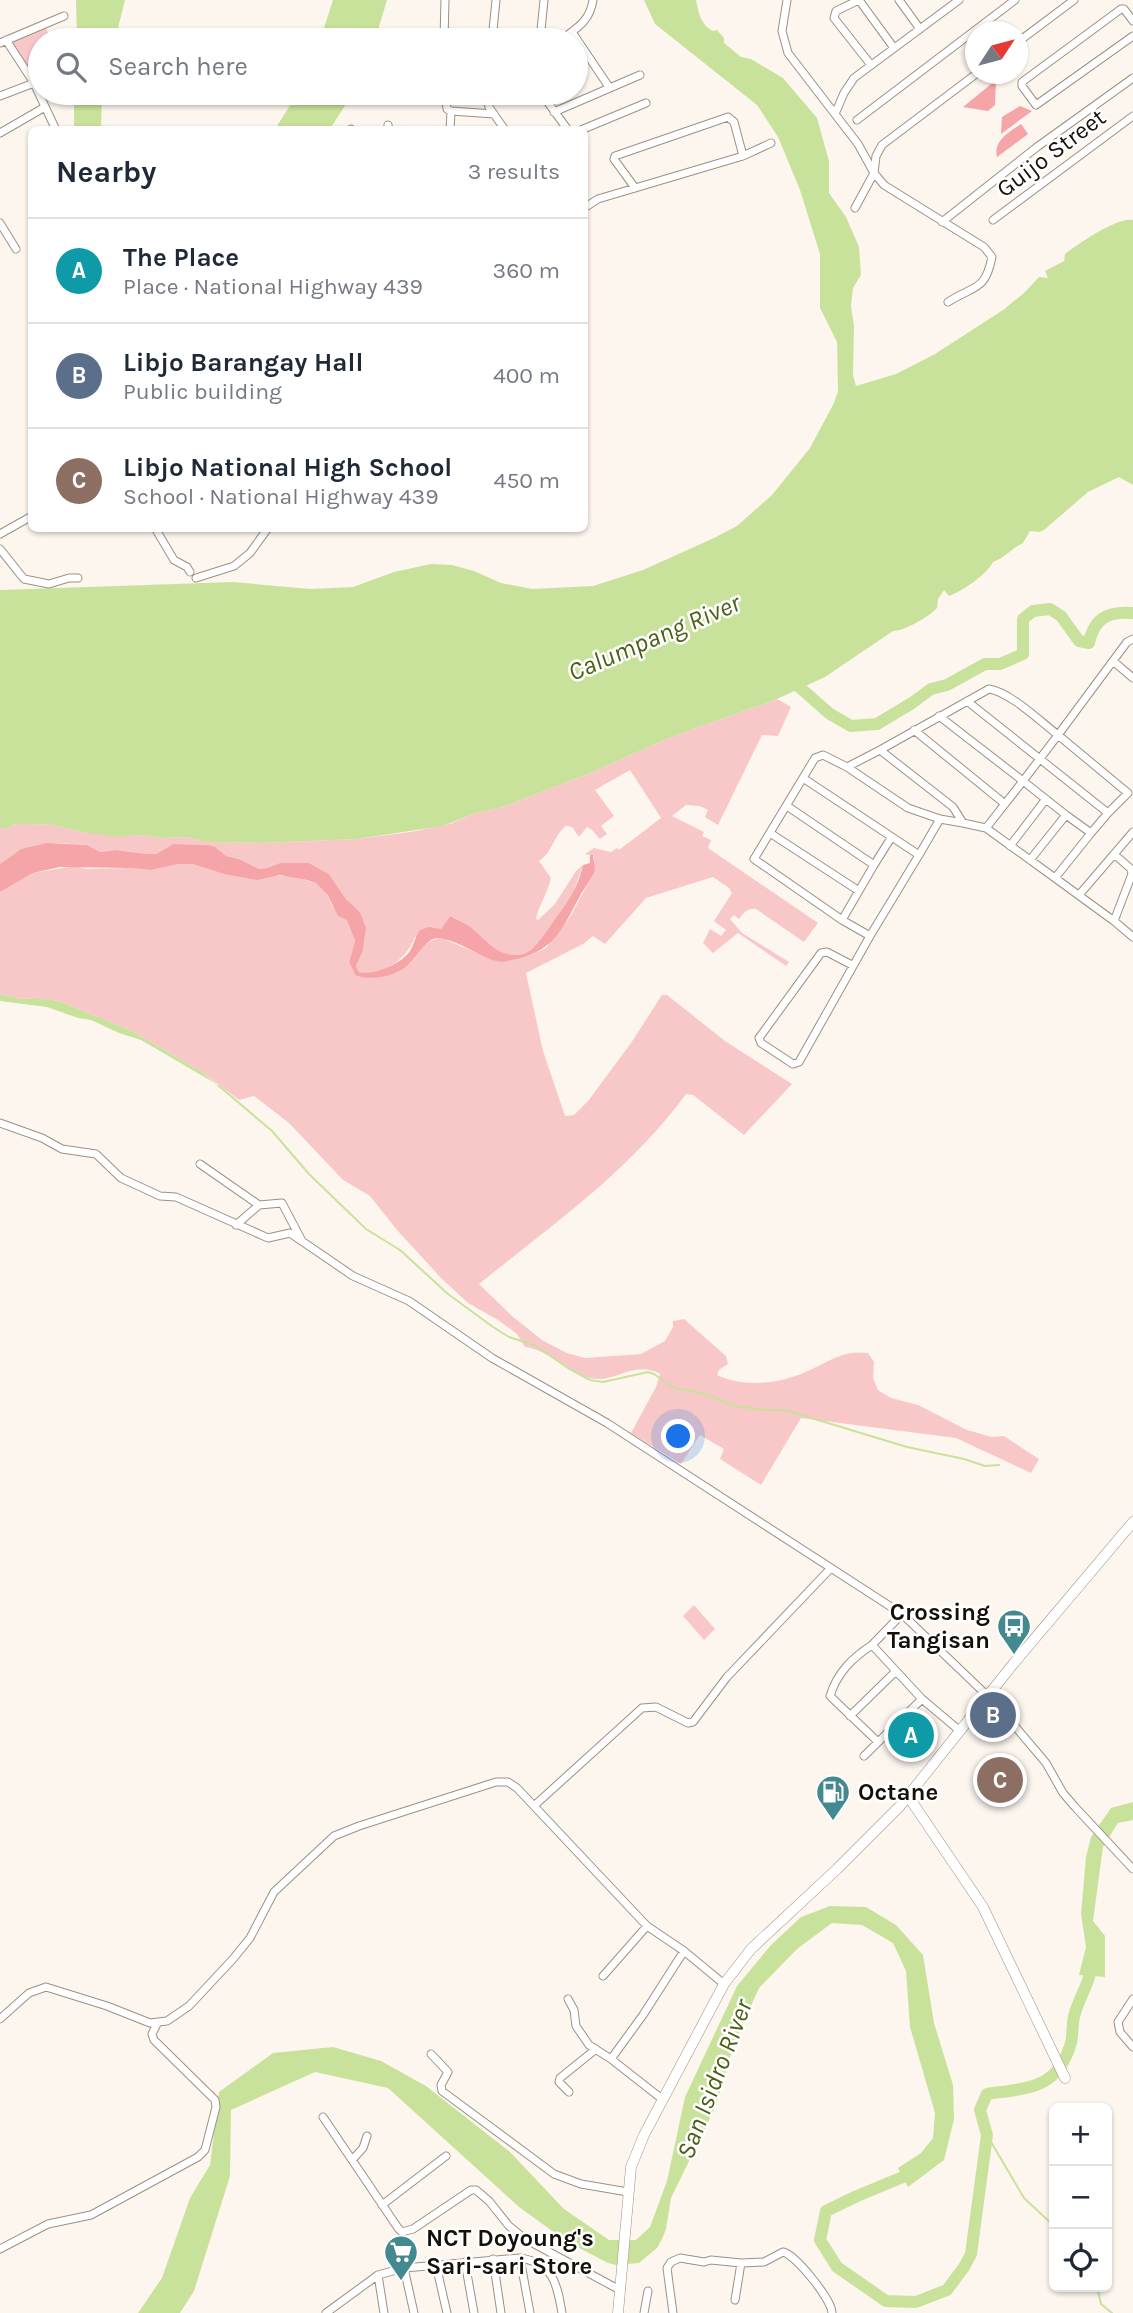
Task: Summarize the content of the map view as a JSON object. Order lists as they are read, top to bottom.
{
  "streets": {
    "street": ["Guijo Street"]
  },
  "water": ["Calumpang River", "San Isidro River"],
  "places": {
    "bus stop": ["Crossing Tangisan"],
    "fuel station": ["Octane"],
    "supermarket": ["NCT Doyoung's Sari-sari Store"]
  },
  "north": "top right",
  "page": {
    "search": "Search here",
    "heading": ["Nearby", "3 results"],
    "list": [
      {
        "mark": "A",
        "name": "The Place",
        "note": "Place · National Highway 439",
        "value": "360 m"
      },
      {
        "mark": "B",
        "name": "Libjo Barangay Hall",
        "note": "Public building",
        "value": "400 m"
      },
      {
        "mark": "C",
        "name": "Libjo National High School",
        "note": "School · National Highway 439",
        "value": "450 m"
      }
    ],
    "pins": ["B", "A", "C"],
    "map_buttons": ["+", "−"]
  }
}
